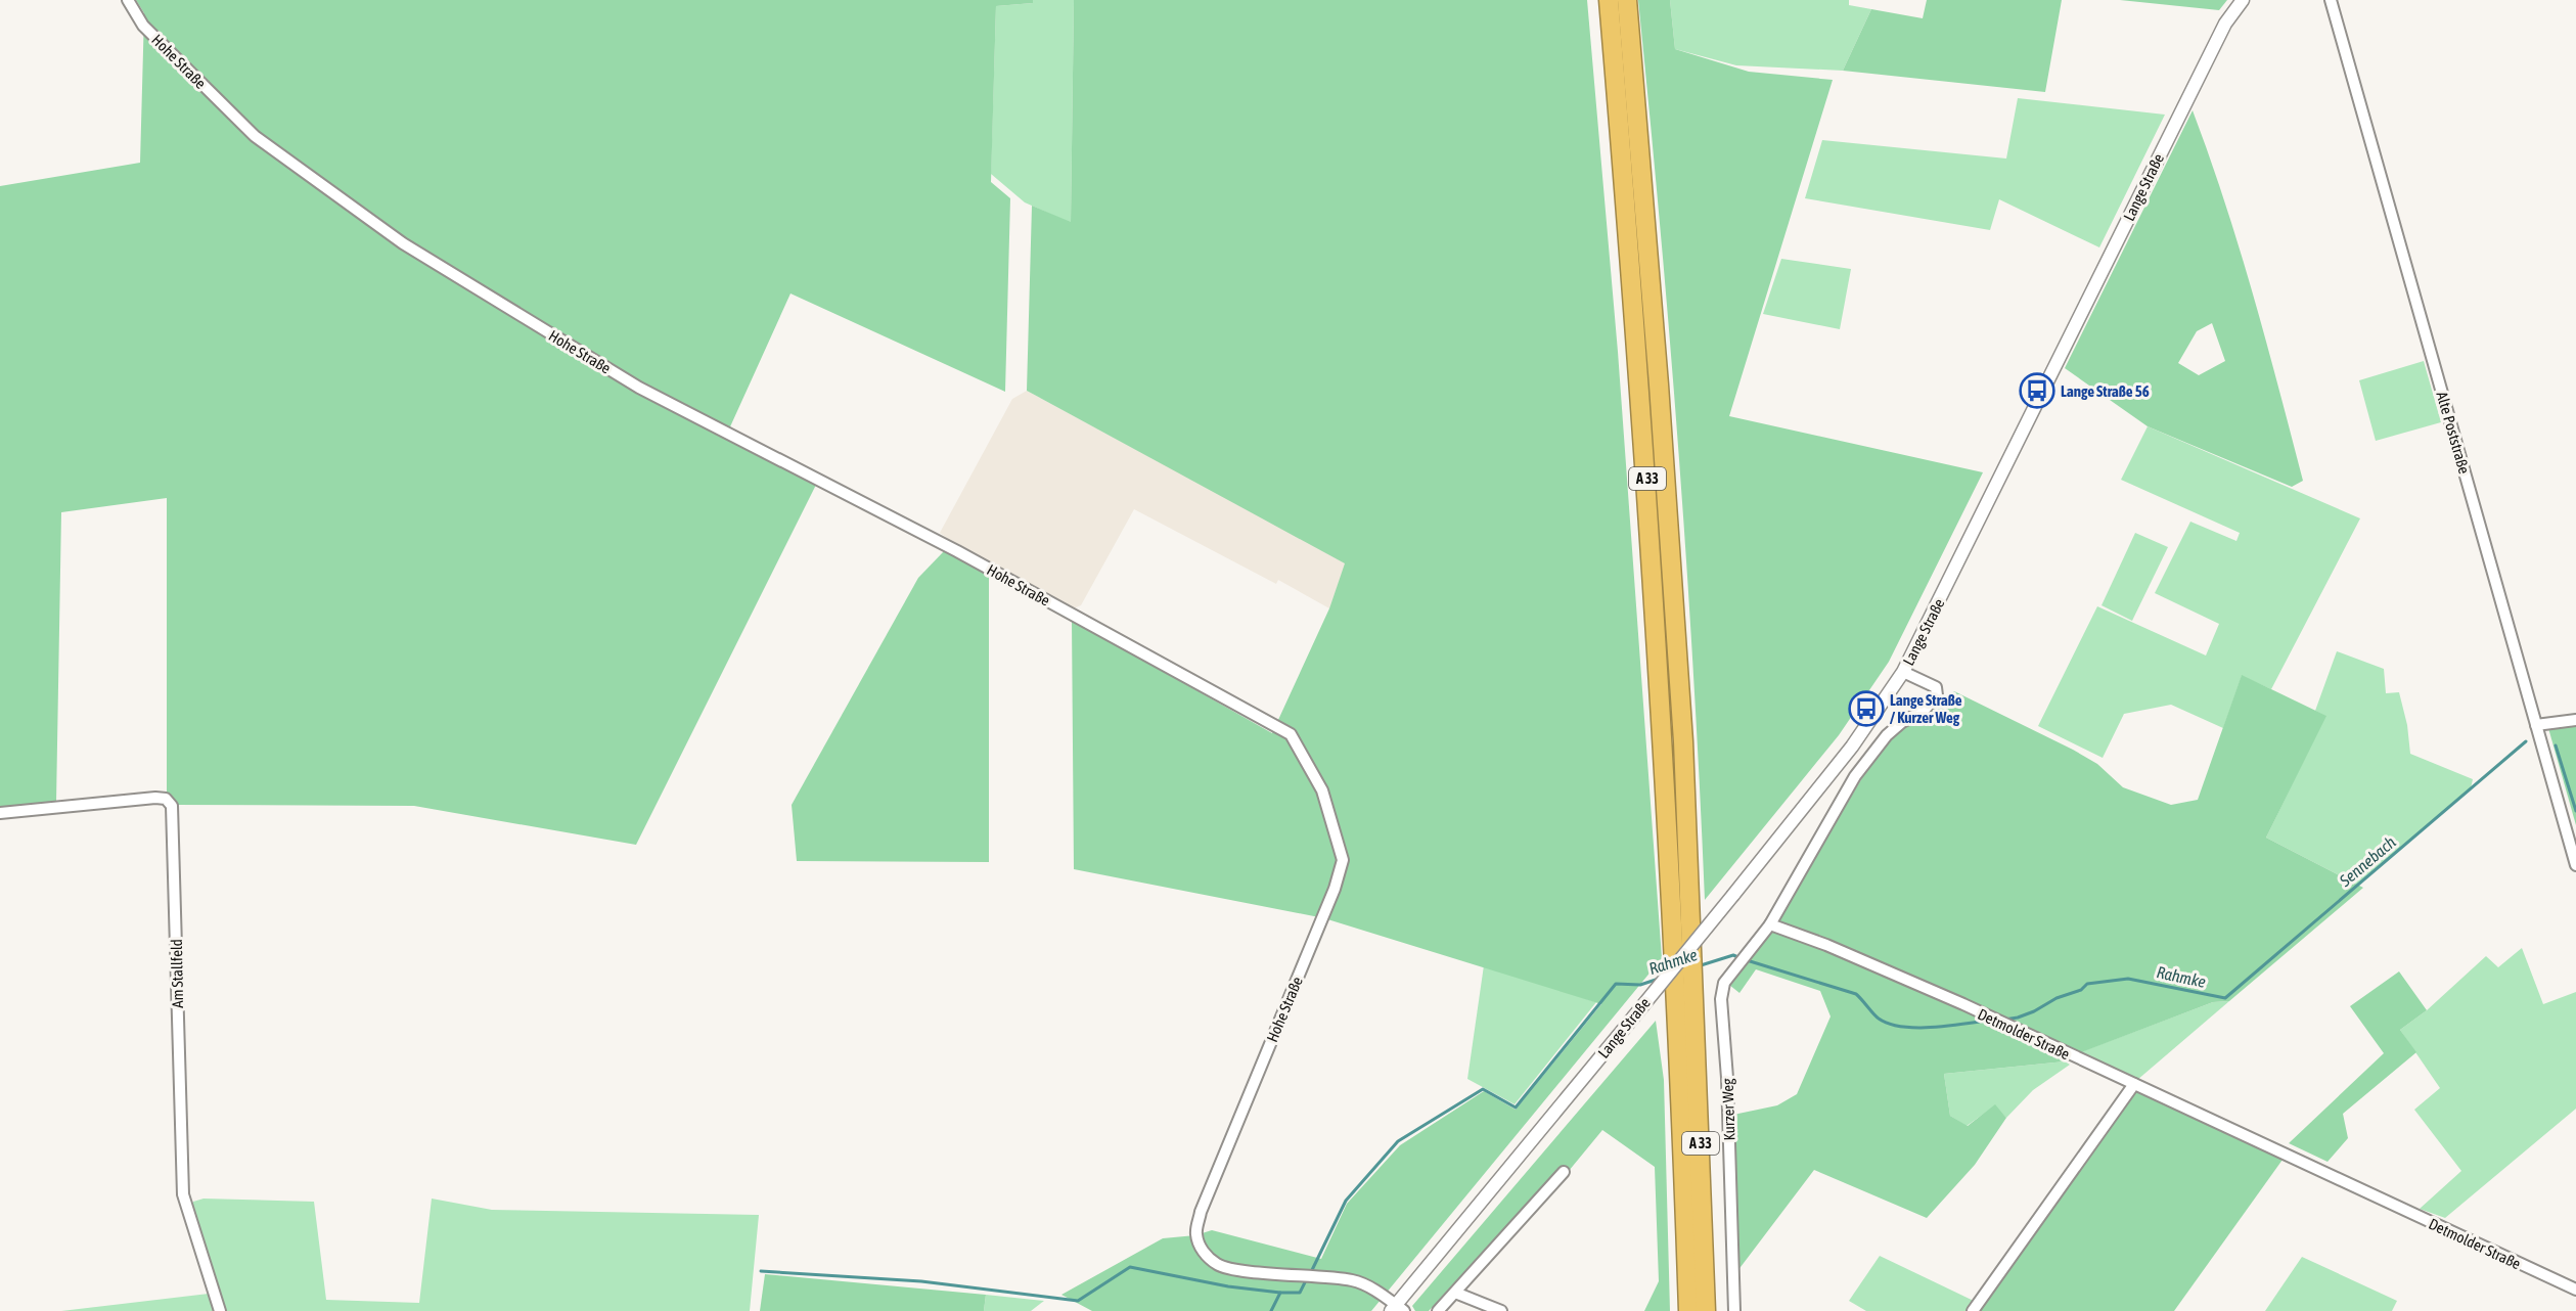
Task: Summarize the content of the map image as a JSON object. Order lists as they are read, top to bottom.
{
  "streets": {
    "highway": ["A 33"],
    "street": [
      "Hohe Straße",
      "Lange Straße",
      "Alte Poststraße",
      "Am Stallfeld",
      "Detmolder Straße",
      "Kurzer Weg"
    ]
  },
  "crossings": [
    ["Hohe Straße", "Lange Straße"],
    ["Detmolder Straße", "Kurzer Weg"]
  ],
  "water": ["Sennebach", "Rahmke"],
  "places": {
    "bus stop": ["Lange Straße 56", "Lange Straße / Kurzer Weg"]
  }
}
